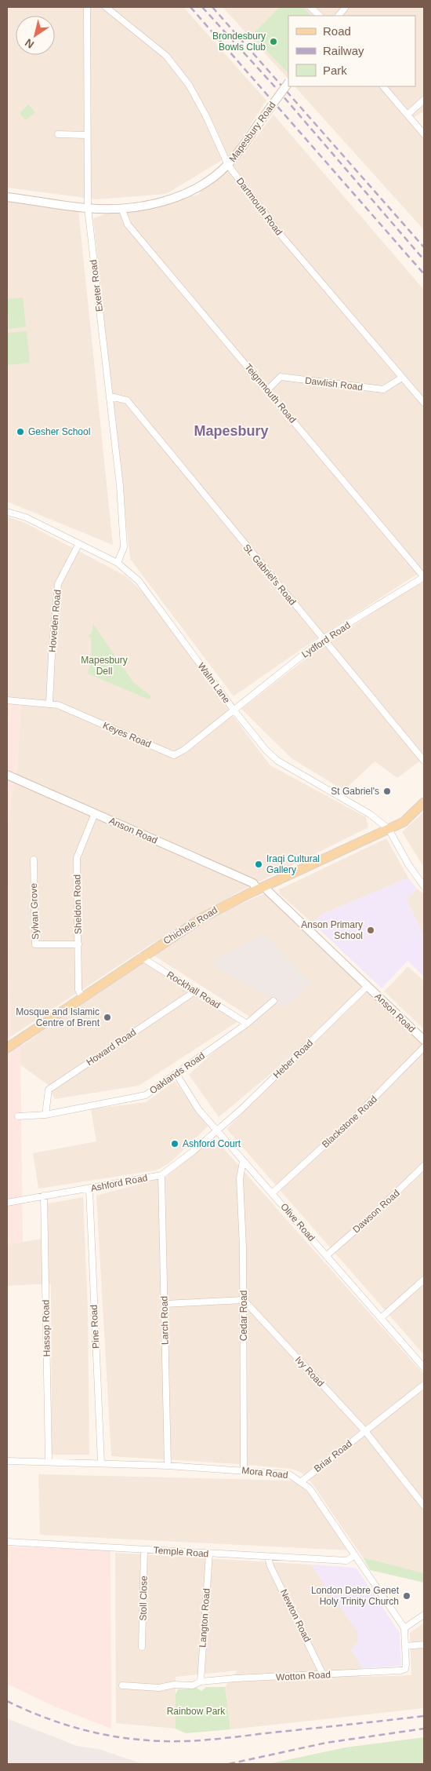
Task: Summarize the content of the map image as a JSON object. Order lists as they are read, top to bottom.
{
  "streets": {
    "main road": ["Chichele Road"],
    "street": [
      "Mapesbury Road",
      "Dartmouth Road",
      "Exeter Road",
      "Dawlish Road",
      "Teignmouth Road",
      "St. Gabriel's Road",
      "Hoveden Road",
      "Lydford Road",
      "Walm Lane",
      "Keyes Road",
      "Anson Road",
      "Sheldon Road",
      "Sylvan Grove",
      "Rockhall Road",
      "Howard Road",
      "Heber Road",
      "Oaklands Road",
      "Blackstone Road",
      "Ashford Road",
      "Dawson Road",
      "Olive Road",
      "Cedar Road",
      "Larch Road",
      "Pine Road",
      "Hassop Road",
      "Ivy Road",
      "Briar Road",
      "Mora Road",
      "Temple Road",
      "Stoll Close",
      "Newton Road",
      "Langton Road",
      "Wotton Road"
    ]
  },
  "crossings": [
    ["Mapesbury Road", "Dartmouth Road"],
    ["Mapesbury Road", "Exeter Road"],
    ["Mapesbury Road", "Teignmouth Road"],
    ["Dartmouth Road", "Dawlish Road"],
    ["Exeter Road", "St. Gabriel's Road"],
    ["Exeter Road", "Walm Lane"],
    ["Dawlish Road", "Teignmouth Road"],
    ["Teignmouth Road", "Lydford Road"],
    ["St. Gabriel's Road", "Lydford Road"],
    ["Hoveden Road", "Walm Lane"],
    ["Hoveden Road", "Keyes Road"],
    ["Lydford Road", "Walm Lane"],
    ["Lydford Road", "Keyes Road"],
    ["Walm Lane", "Keyes Road"],
    ["Walm Lane", "Chichele Road"],
    ["Anson Road", "Sheldon Road"],
    ["Anson Road", "Chichele Road"],
    ["Anson Road", "Heber Road"],
    ["Sheldon Road", "Sylvan Grove"],
    ["Sheldon Road", "Chichele Road"],
    ["Chichele Road", "Rockhall Road"],
    ["Rockhall Road", "Howard Road"],
    ["Rockhall Road", "Oaklands Road"],
    ["Howard Road", "Oaklands Road"],
    ["Heber Road", "Ashford Road"],
    ["Heber Road", "Olive Road"],
    ["Oaklands Road", "Olive Road"],
    ["Blackstone Road", "Olive Road"],
    ["Ashford Road", "Olive Road"],
    ["Ashford Road", "Larch Road"],
    ["Ashford Road", "Pine Road"],
    ["Ashford Road", "Hassop Road"],
    ["Dawson Road", "Olive Road"],
    ["Olive Road", "Cedar Road"],
    ["Cedar Road", "Ivy Road"],
    ["Cedar Road", "Mora Road"],
    ["Larch Road", "Mora Road"],
    ["Pine Road", "Mora Road"],
    ["Hassop Road", "Mora Road"],
    ["Ivy Road", "Briar Road"],
    ["Briar Road", "Mora Road"],
    ["Mora Road", "Temple Road"],
    ["Temple Road", "Stoll Close"],
    ["Temple Road", "Newton Road"],
    ["Temple Road", "Langton Road"],
    ["Newton Road", "Wotton Road"],
    ["Langton Road", "Wotton Road"]
  ],
  "districts": ["Mapesbury"],
  "parks": ["Mapesbury Dell", "Rainbow Park"],
  "places": [
    "Brondesbury Bowls Club",
    "Gesher School",
    "St Gabriel's",
    "Iraqi Cultural Gallery",
    "Anson Primary School",
    "Mosque and Islamic Centre of Brent",
    "Ashford Court",
    "London Debre Genet Holy Trinity Church"
  ],
  "legend": ["Road", "Railway", "Park"],
  "north": "bottom left"
}
